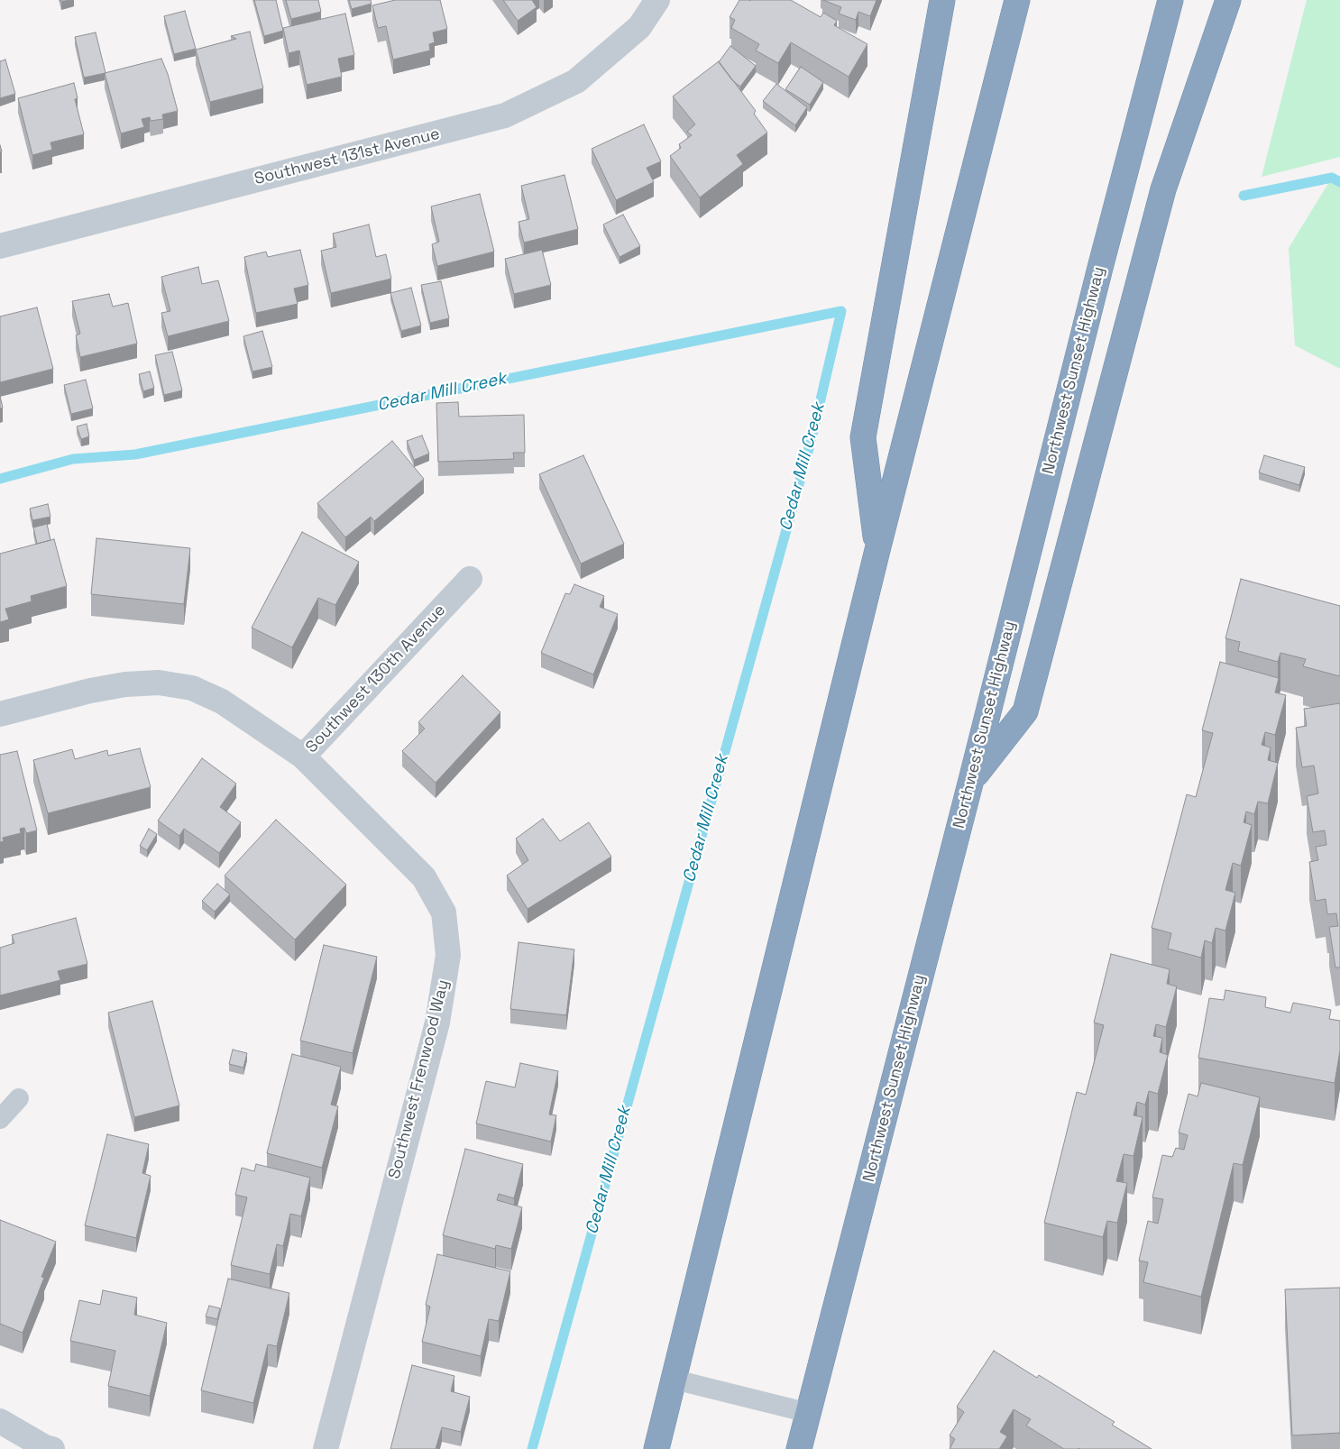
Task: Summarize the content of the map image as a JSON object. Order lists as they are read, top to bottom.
{
  "streets": {
    "highway": ["Northwest Sunset Highway"],
    "street": ["Southwest 131st Avenue", "Southwest 130th Avenue", "Southwest Frenwood Way"]
  },
  "crossings": [
    ["Southwest 130th Avenue", "Southwest Frenwood Way"]
  ],
  "water": ["Cedar Mill Creek"]
}
